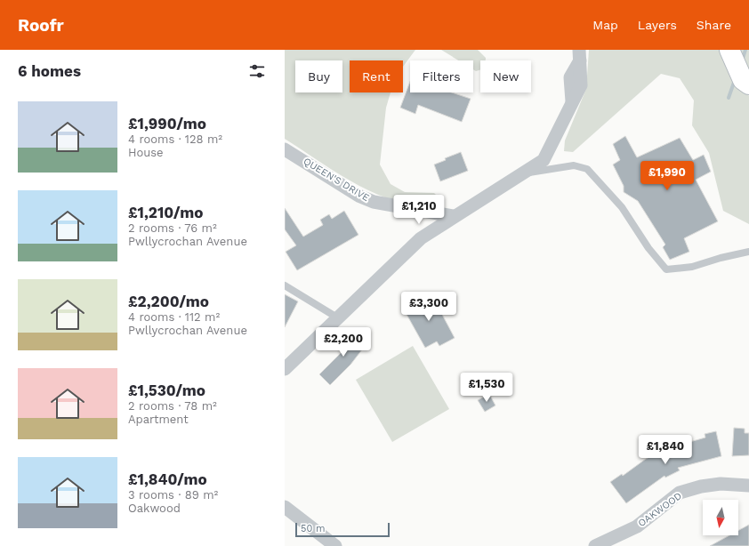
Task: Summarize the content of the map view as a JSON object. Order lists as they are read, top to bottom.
{
  "streets": {
    "street": ["QUEEN'S DRIVE", "OAKWOOD"]
  },
  "scale_bar": "50 m",
  "north": "bottom",
  "page": {
    "header": "Roofr",
    "nav": ["Map", "Layers", "Share"],
    "heading": "6 homes",
    "chip": [
      "Buy",
      "Rent",
      "Filters",
      "New"
    ],
    "list": [
      {
        "name": "£1,990/mo",
        "note": "4 rooms · 128 m² · House"
      },
      {
        "name": "£1,210/mo",
        "note": "2 rooms · 76 m² · Pwllycrochan Avenue"
      },
      {
        "name": "£2,200/mo",
        "note": "4 rooms · 112 m² · Pwllycrochan Avenue"
      },
      {
        "name": "£1,530/mo",
        "note": "2 rooms · 78 m² · Apartment"
      },
      {
        "name": "£1,840/mo",
        "note": "3 rooms · 89 m² · Oakwood"
      }
    ],
    "price": [
      "£1,990",
      "£1,210",
      "£3,300",
      "£2,200",
      "£1,530",
      "£1,840"
    ],
    "scale": "50 m"
  }
}
